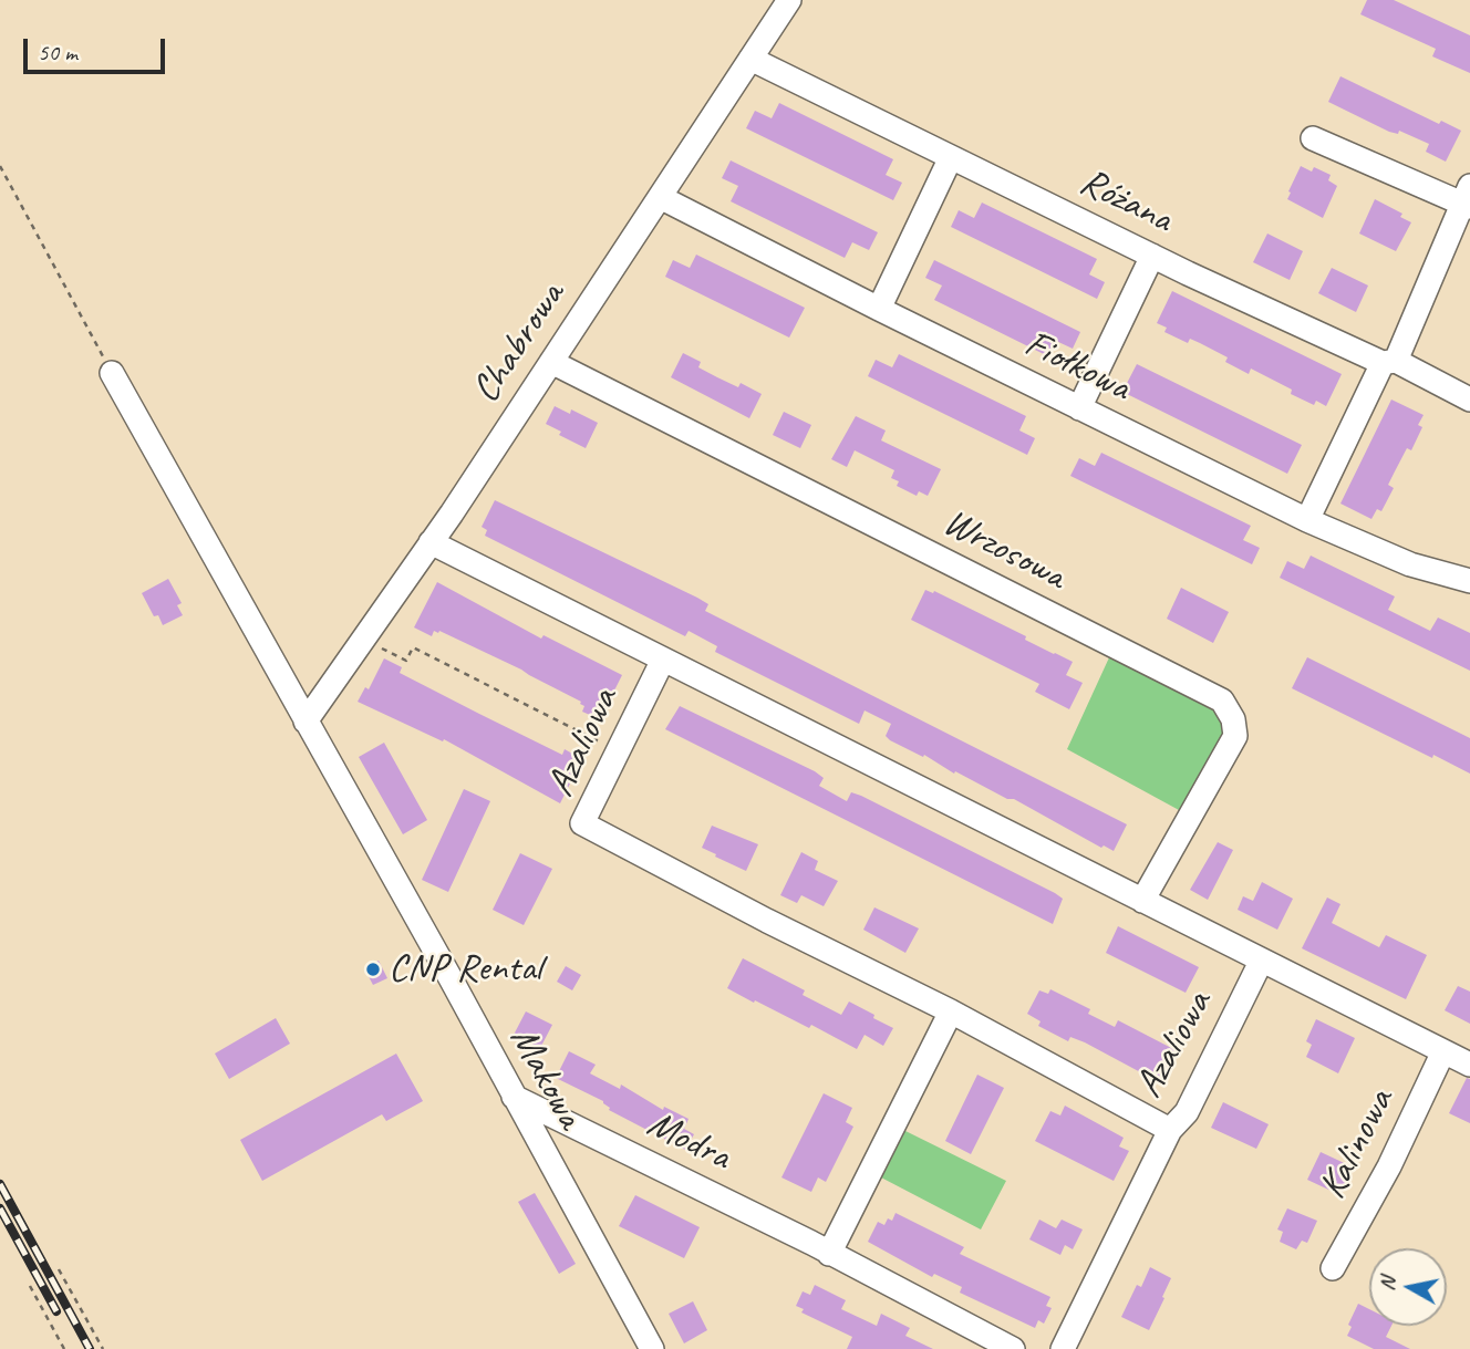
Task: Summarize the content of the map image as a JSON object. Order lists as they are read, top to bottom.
{
  "streets": {
    "street": [
      "Różana",
      "Chabrowa",
      "Fiołkowa",
      "Wrzosowa",
      "Azaliowa",
      "Makowa",
      "Modra",
      "Kalinowa"
    ]
  },
  "crossings": [
    ["Różana", "Chabrowa"],
    ["Chabrowa", "Fiołkowa"],
    ["Chabrowa", "Wrzosowa"],
    ["Chabrowa", "Azaliowa"],
    ["Chabrowa", "Makowa"],
    ["Wrzosowa", "Azaliowa"],
    ["Makowa", "Modra"]
  ],
  "places": ["CNP Rental"],
  "scale_bar": "50 m",
  "north": "left"
}
